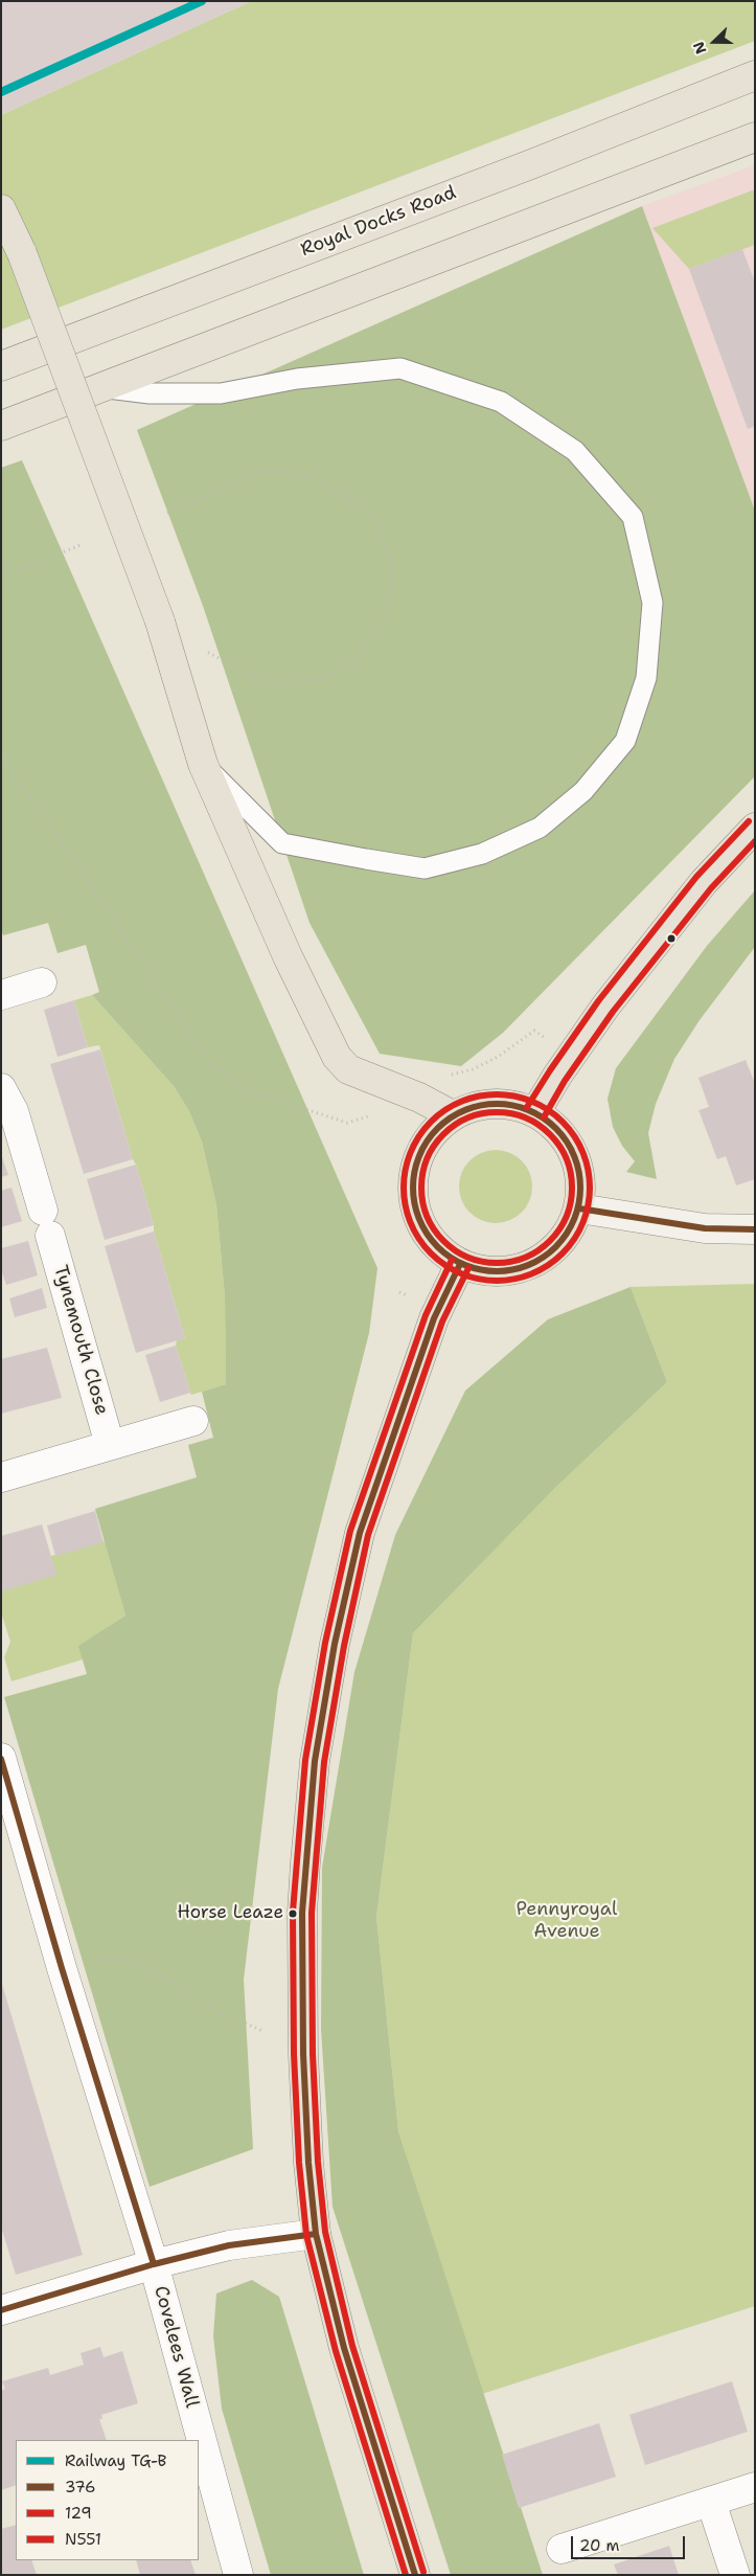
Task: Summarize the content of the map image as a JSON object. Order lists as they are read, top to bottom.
{
  "streets": {
    "main road": ["Royal Docks Road"],
    "street": ["Tynemouth Close", "Covelees Wall"]
  },
  "parks": ["Pennyroyal Avenue"],
  "places": ["Horse Leaze"],
  "lines": [
    "rail line TG-B",
    "transit line N551",
    "transit line 129",
    "transit line 376"
  ],
  "legend": [
    "Railway TG-B",
    "376",
    "129",
    "N551"
  ],
  "scale_bar": "20 m",
  "north": "left"
}
